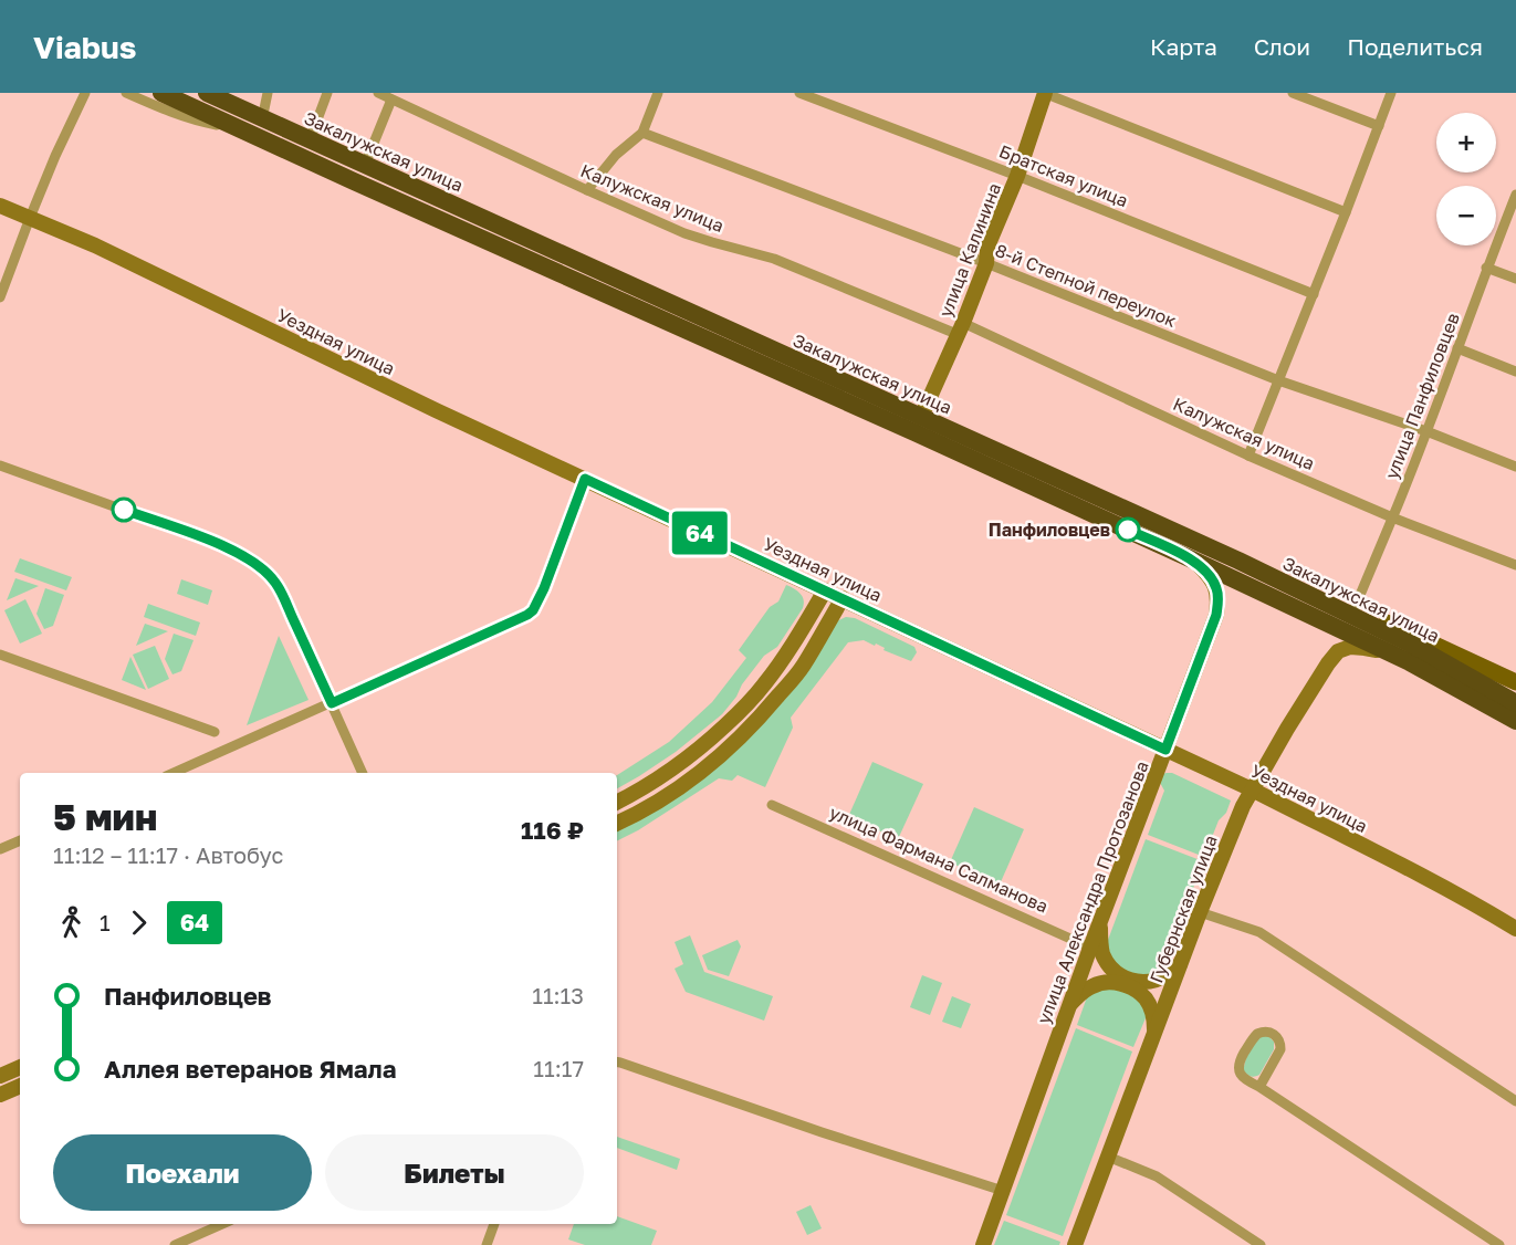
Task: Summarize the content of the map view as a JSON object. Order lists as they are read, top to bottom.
{
  "streets": {
    "highway": ["Закалужская улица"],
    "street": [
      "Братская улица",
      "Калужская улица",
      "улица Калинина",
      "8-й Степной переулок",
      "Уездная улица",
      "улица Панфиловцев",
      "улица Фармана Салманова",
      "улица Александра Протозанова",
      "Губернская улица"
    ]
  },
  "crossings": [
    ["Закалужская улица", "улица Калинина"],
    ["Братская улица", "улица Калинина"],
    ["Калужская улица", "улица Калинина"],
    ["Калужская улица", "улица Панфиловцев"],
    ["улица Калинина", "8-й Степной переулок"],
    ["8-й Степной переулок", "улица Панфиловцев"],
    ["Уездная улица", "улица Александра Протозанова"],
    ["Уездная улица", "Губернская улица"],
    ["улица Фармана Салманова", "улица Александра Протозанова"]
  ],
  "places": ["Панфиловцев"],
  "lines": ["bus line 64"],
  "page": {
    "header": "Viabus",
    "nav": ["Карта", "Слои", "Поделиться"],
    "on_map": "64",
    "map_buttons": ["+", "−"],
    "heading": ["5 мин", "11:12 – 11:17 · Автобус", "116 ₽"],
    "legs": ["1", "64"],
    "list": [
      {
        "name": "Панфиловцев",
        "value": "11:13"
      },
      {
        "name": "Аллея ветеранов Ямала",
        "value": "11:17"
      }
    ],
    "buttons": ["Поехали", "Билеты"]
  }
}
